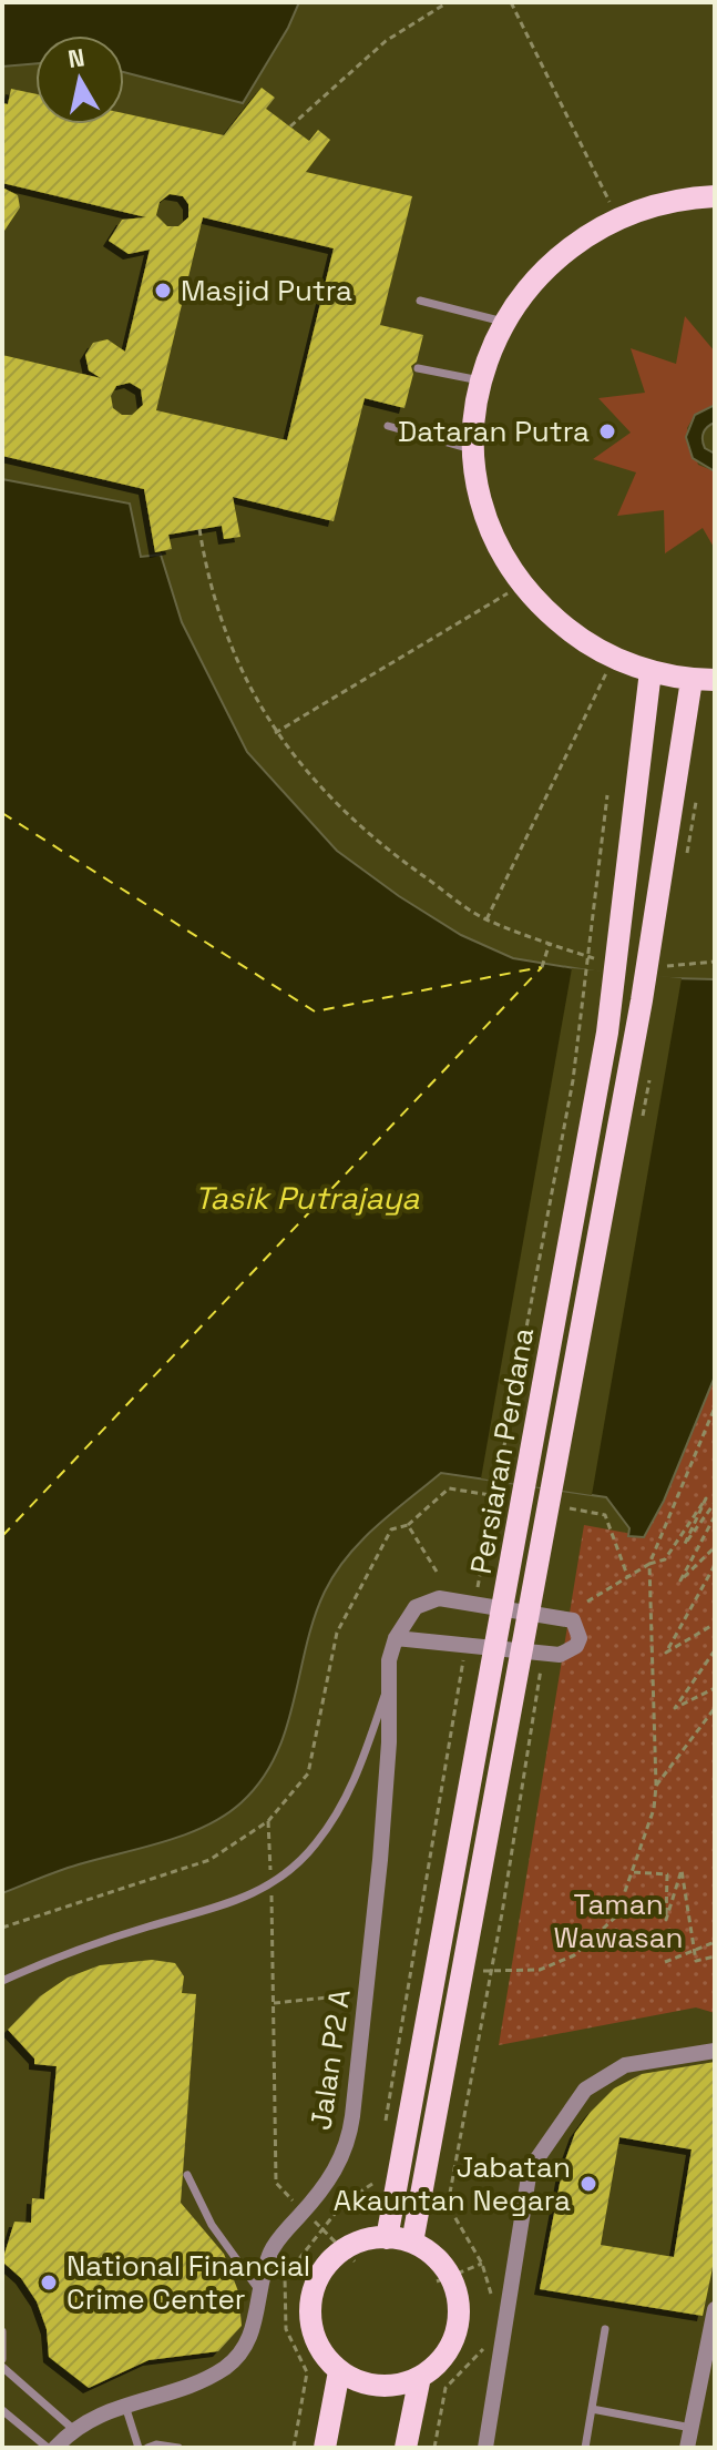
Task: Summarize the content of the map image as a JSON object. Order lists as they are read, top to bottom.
{
  "streets": {
    "main road": ["Persiaran Perdana"],
    "street": ["Jalan P2 A"]
  },
  "water": ["Tasik Putrajaya"],
  "parks": ["Taman Wawasan"],
  "places": [
    "Masjid Putra",
    "Dataran Putra",
    "Jabatan Akauntan Negara",
    "National Financial Crime Center"
  ],
  "north": "top"
}
